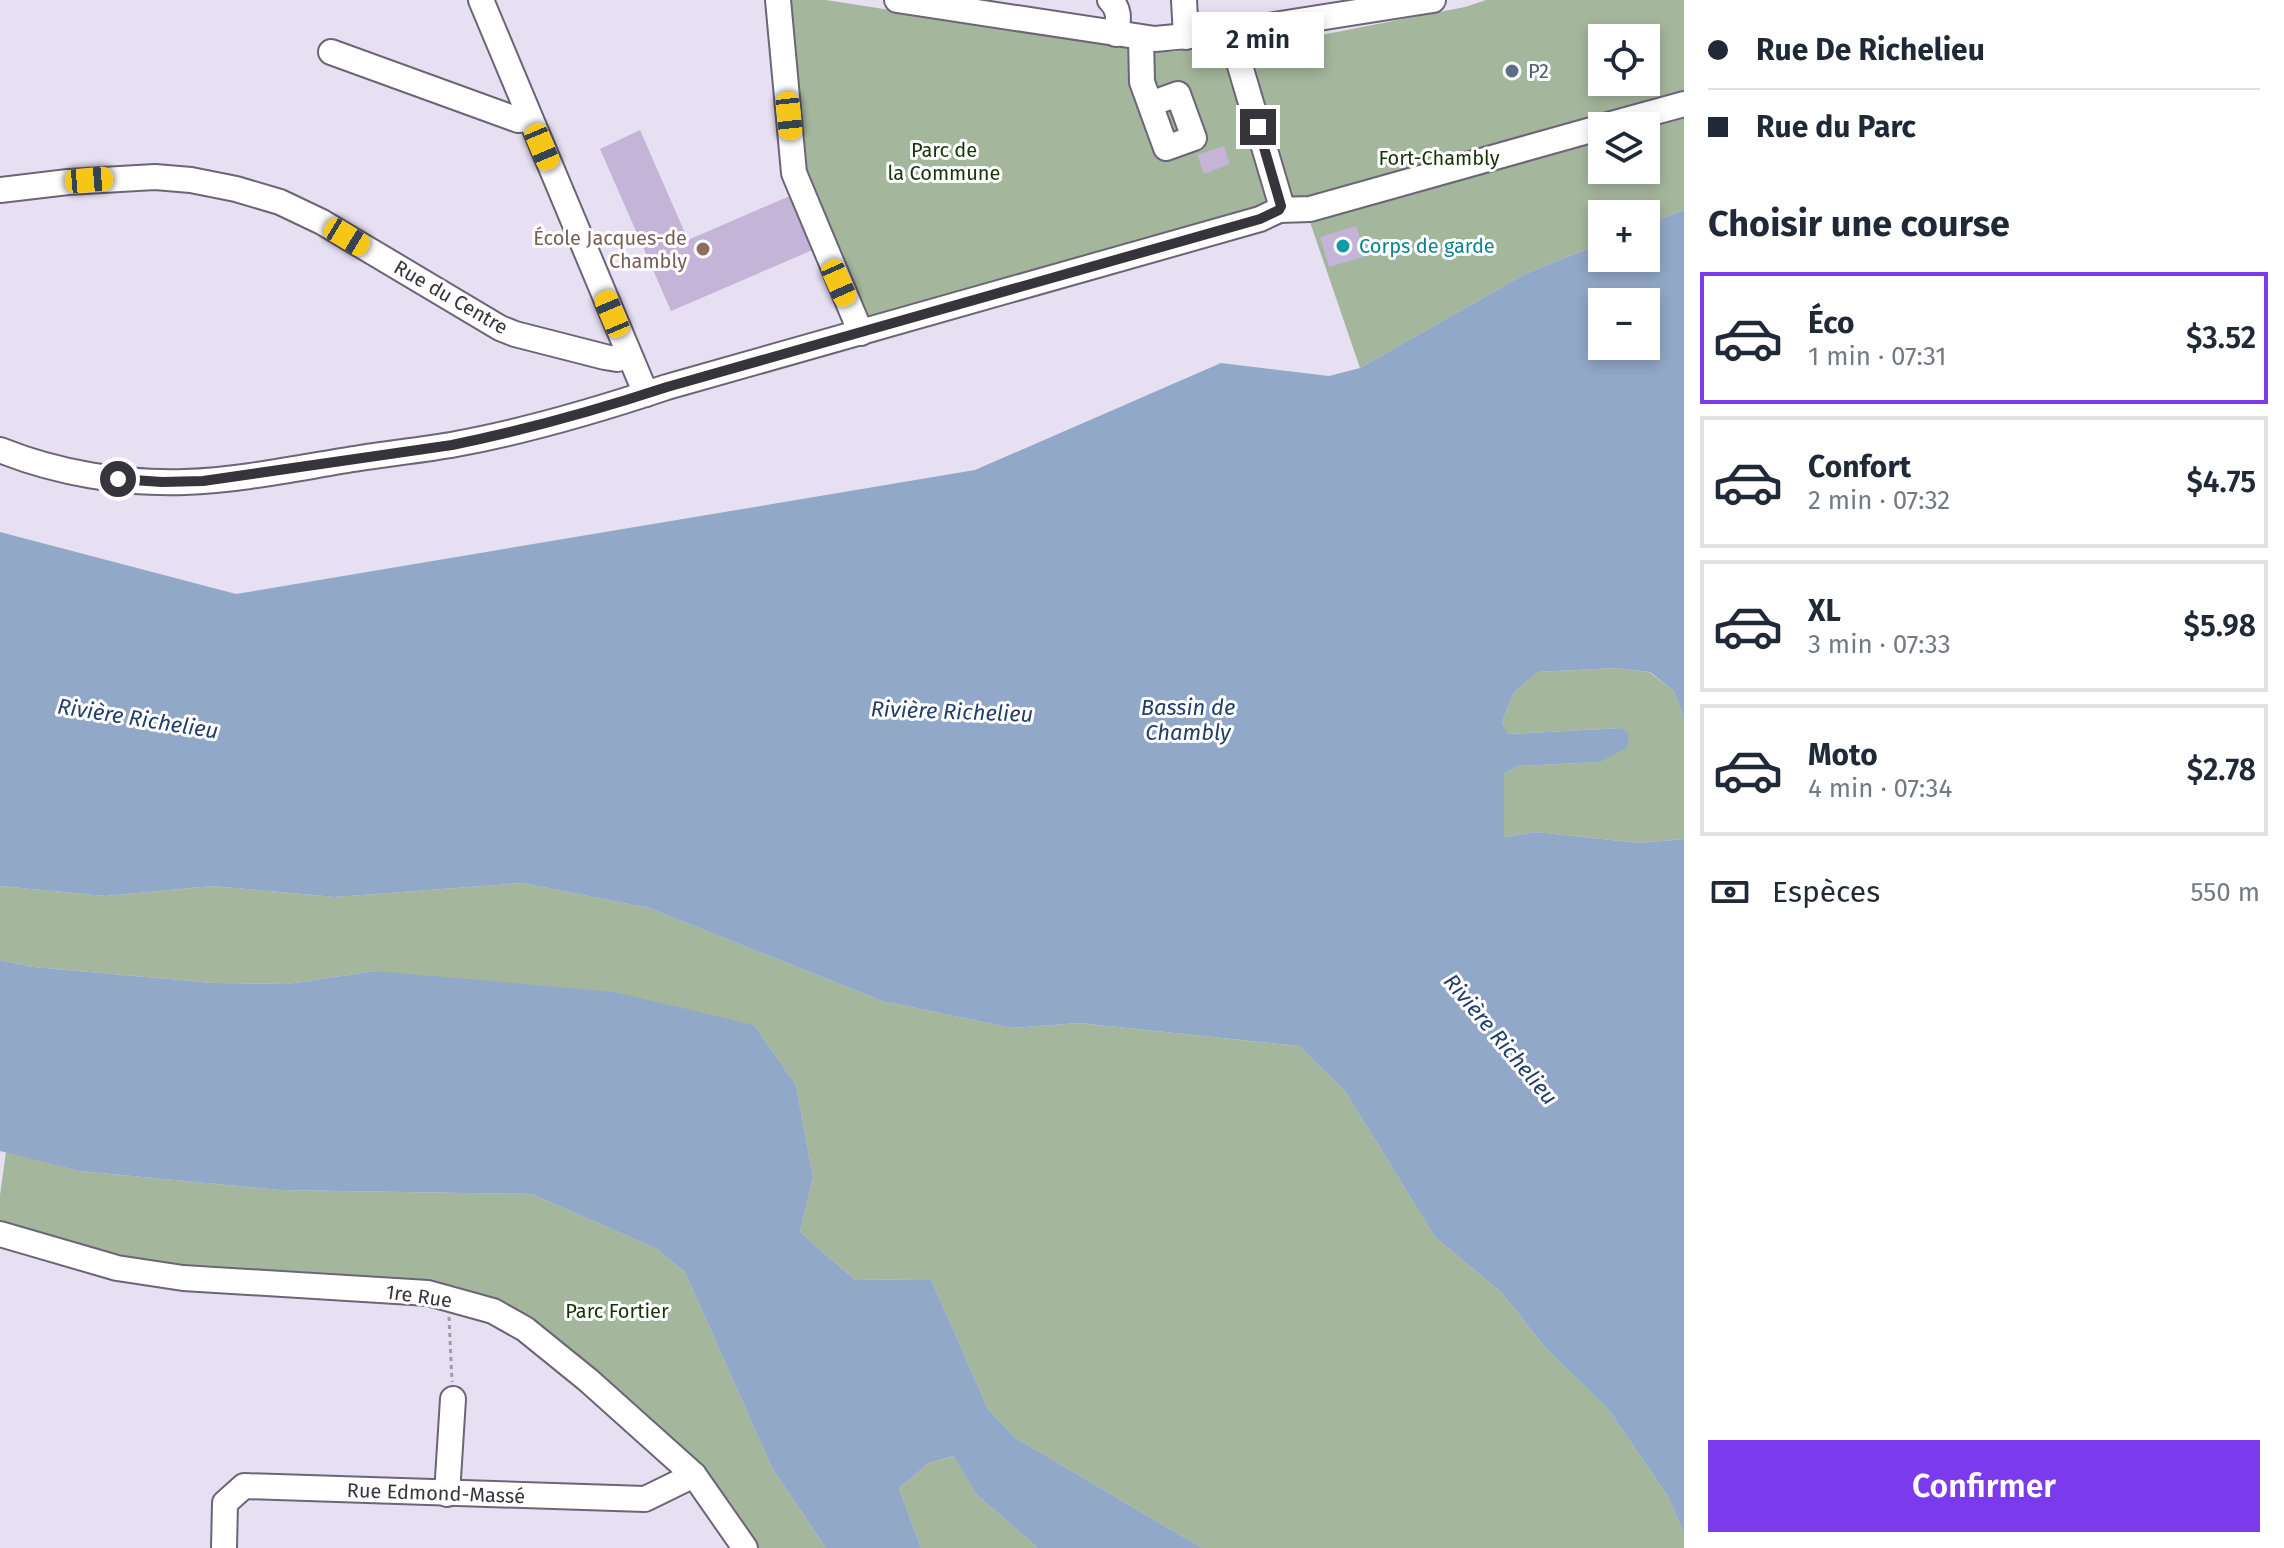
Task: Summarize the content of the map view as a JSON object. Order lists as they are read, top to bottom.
{
  "streets": {
    "street": ["Rue du Centre", "1re Rue", "Rue Edmond-Massé"]
  },
  "crossings": [
    ["1re Rue", "Rue Edmond-Massé"]
  ],
  "water": ["Bassin de Chambly", "Rivière Richelieu"],
  "parks": ["Parc de la Commune", "Fort-Chambly", "Parc Fortier"],
  "places": ["P2", "Corps de garde", "École Jacques-de Chambly"],
  "page": {
    "banner": ["Rue De Richelieu", "Rue du Parc"],
    "bubble": "2 min",
    "map_buttons": ["+", "−"],
    "heading": "Choisir une course",
    "list": [
      {
        "name": "Éco",
        "note": "1 min · 07:31",
        "value": "$3.52"
      },
      {
        "name": "Confort",
        "note": "2 min · 07:32",
        "value": "$4.75"
      },
      {
        "name": "XL",
        "note": "3 min · 07:33",
        "value": "$5.98"
      },
      {
        "name": "Moto",
        "note": "4 min · 07:34",
        "value": "$2.78"
      }
    ],
    "pay": ["Espèces", "550 m"],
    "buttons": "Confirmer"
  }
}
